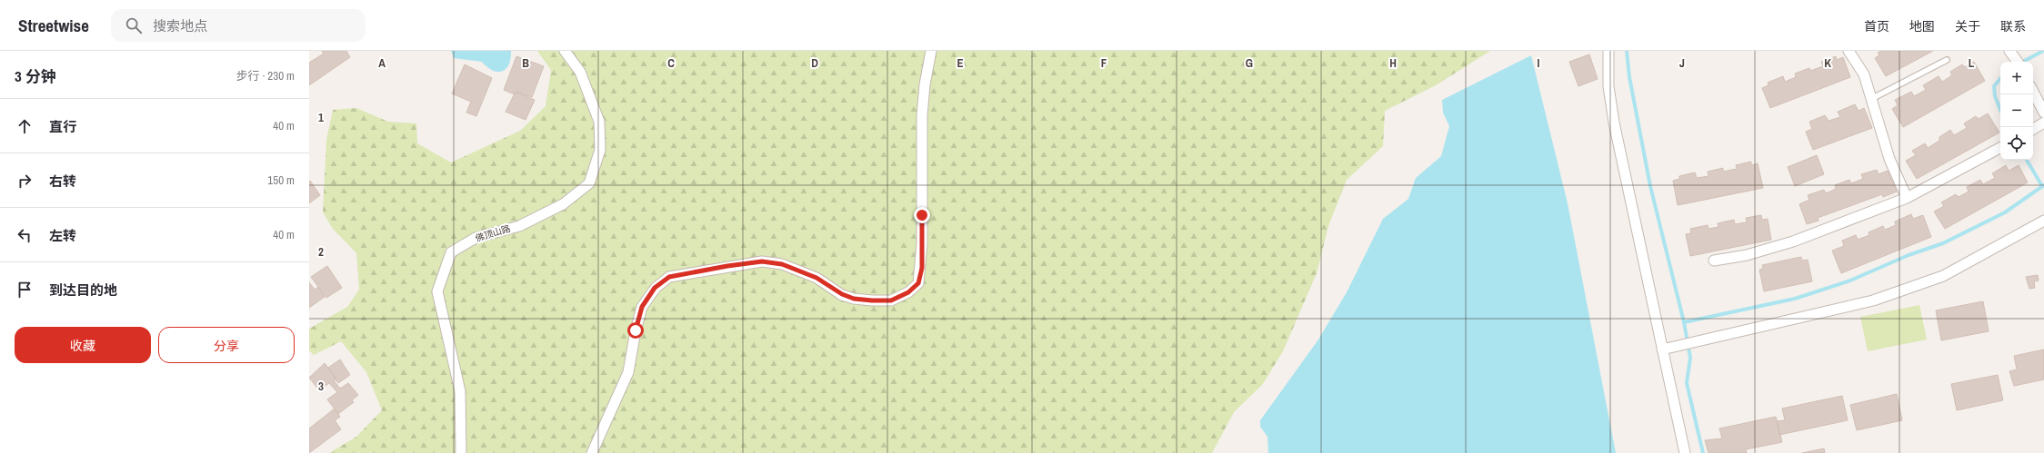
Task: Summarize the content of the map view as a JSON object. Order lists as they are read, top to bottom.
{
  "streets": {
    "street": ["佛顶山路"]
  },
  "page": {
    "header": "Streetwise",
    "search": "搜索地点",
    "nav": [
      "首页",
      "地图",
      "关于",
      "联系"
    ],
    "heading": ["3 分钟", "步行 · 230 m"],
    "map_buttons": ["+", "−"],
    "list": [
      ["直行", "40 m"],
      ["右转", "150 m"],
      ["左转", "40 m"],
      "到达目的地"
    ],
    "buttons": ["收藏", "分享"]
  },
  "grid": {
    "columns": [
      "A",
      "B",
      "C",
      "D",
      "E",
      "F",
      "G",
      "H",
      "I",
      "J",
      "K",
      "L"
    ],
    "rows": ["1", "2", "3"]
  }
}
